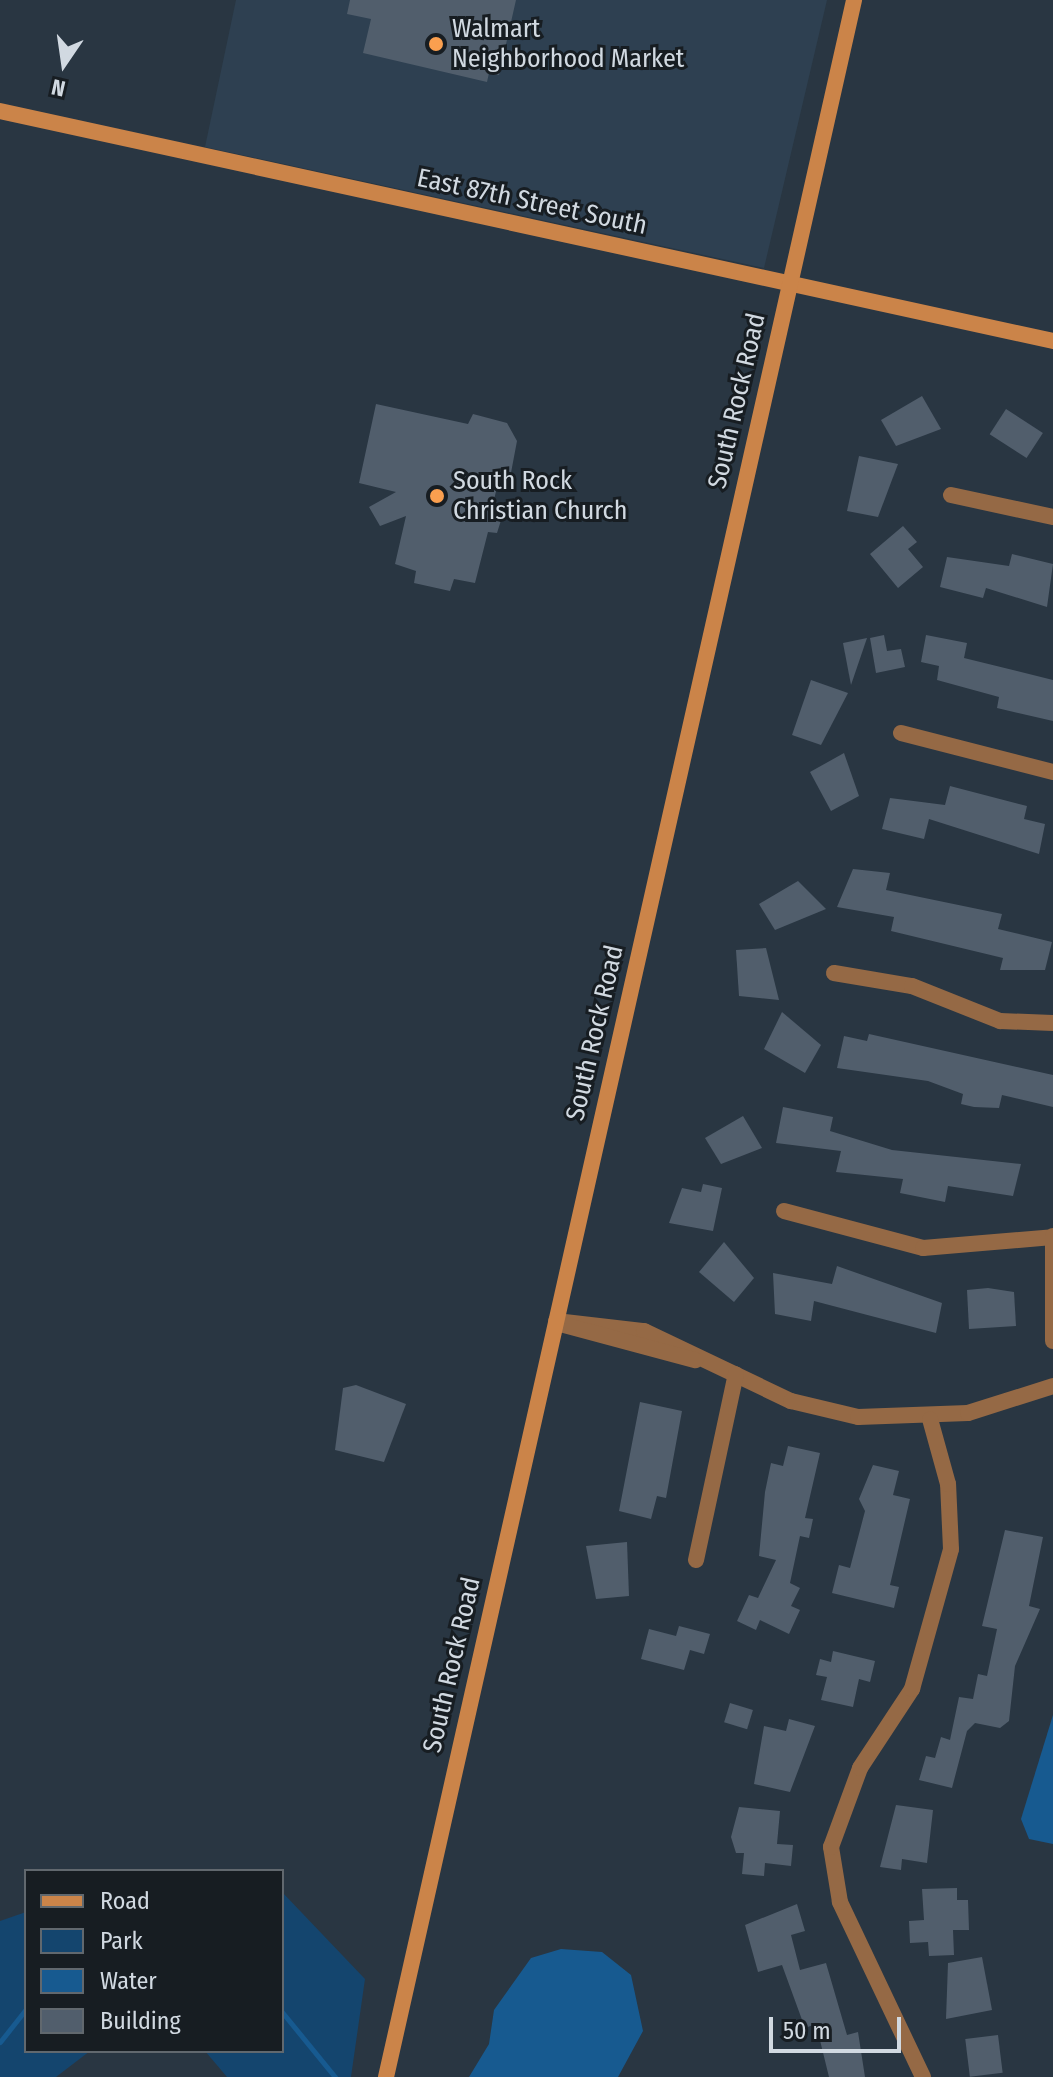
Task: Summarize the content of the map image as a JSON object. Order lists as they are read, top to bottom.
{
  "streets": {
    "main road": ["East 87th Street South", "South Rock Road"]
  },
  "crossings": [
    ["East 87th Street South", "South Rock Road"]
  ],
  "places": ["Walmart Neighborhood Market", "South Rock Christian Church"],
  "legend": [
    "Road",
    "Park",
    "Water",
    "Building"
  ],
  "scale_bar": "50 m",
  "north": "bottom"
}
